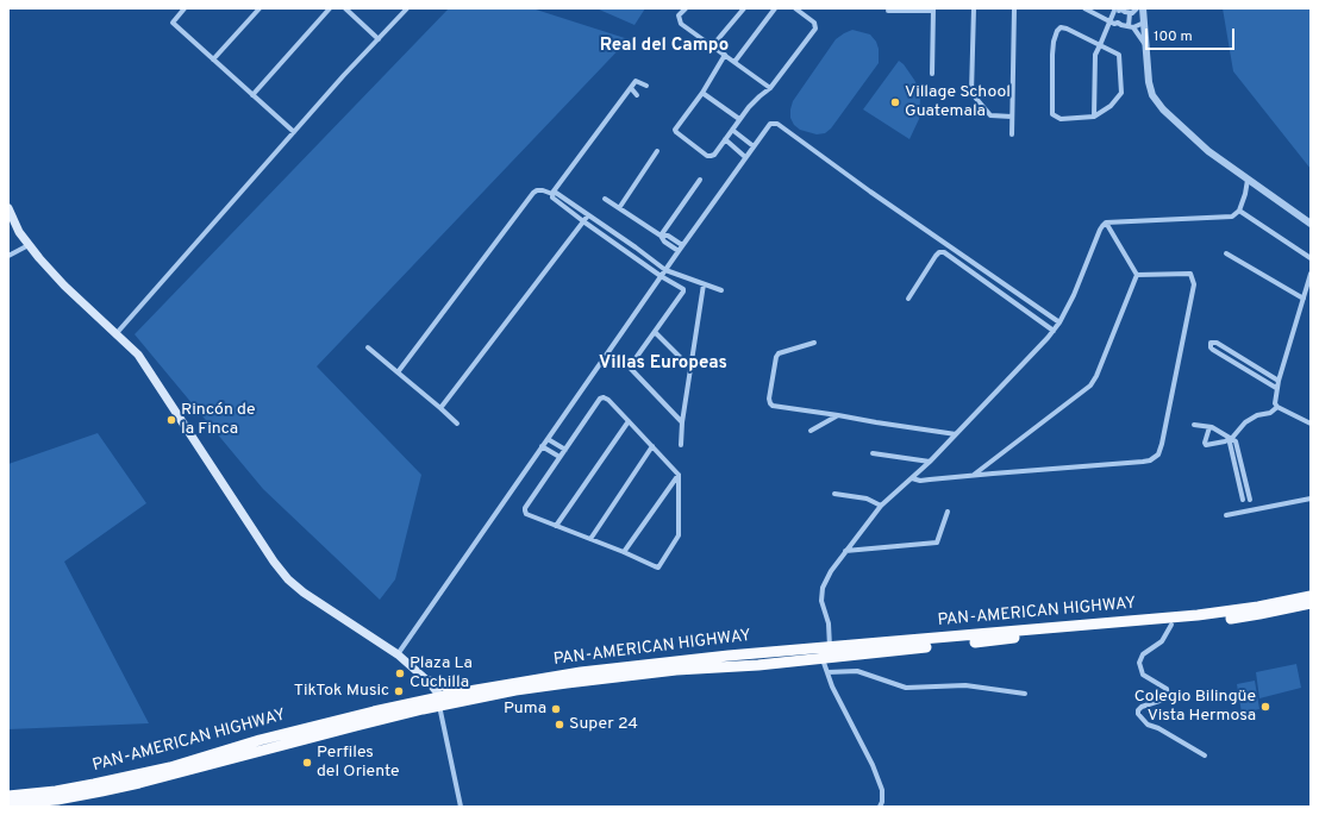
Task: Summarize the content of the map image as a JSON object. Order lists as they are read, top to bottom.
{
  "streets": {
    "highway": ["PAN-AMERICAN HIGHWAY"]
  },
  "districts": ["Real del Campo", "Villas Europeas"],
  "places": [
    "Village School Guatemala",
    "Rincón de la Finca",
    "Plaza La Cuchilla",
    "TikTok Music",
    "Colegio Bilingüe Vista Hermosa",
    "Puma",
    "Super 24",
    "Perfiles del Oriente"
  ],
  "scale_bar": "100 m"
}
